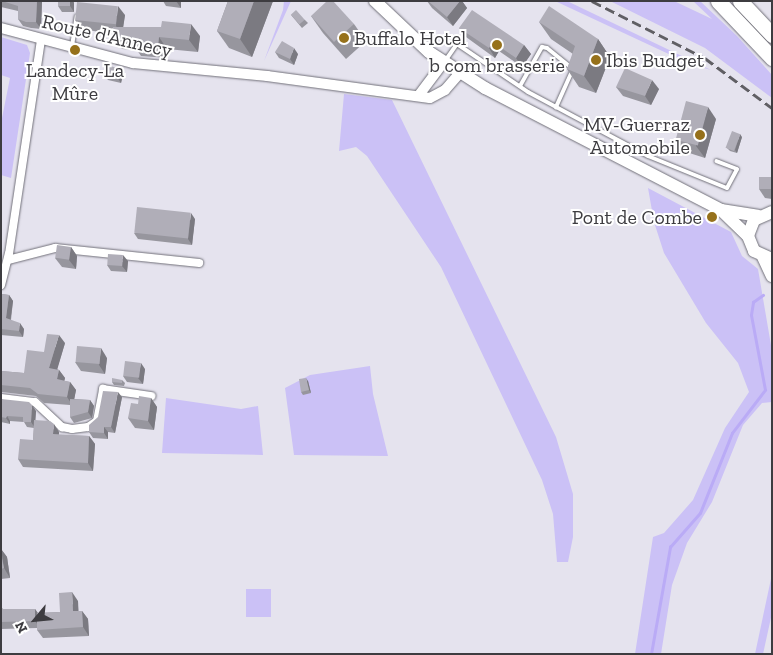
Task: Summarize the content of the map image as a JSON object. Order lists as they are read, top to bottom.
{
  "streets": {
    "street": ["Route d'Annecy"]
  },
  "places": [
    "Buffalo Hotel",
    "b com brasserie",
    "Landecy-La Mûre",
    "Ibis Budget",
    "MV-Guerraz Automobile",
    "Pont de Combe"
  ],
  "north": "bottom left"
}
